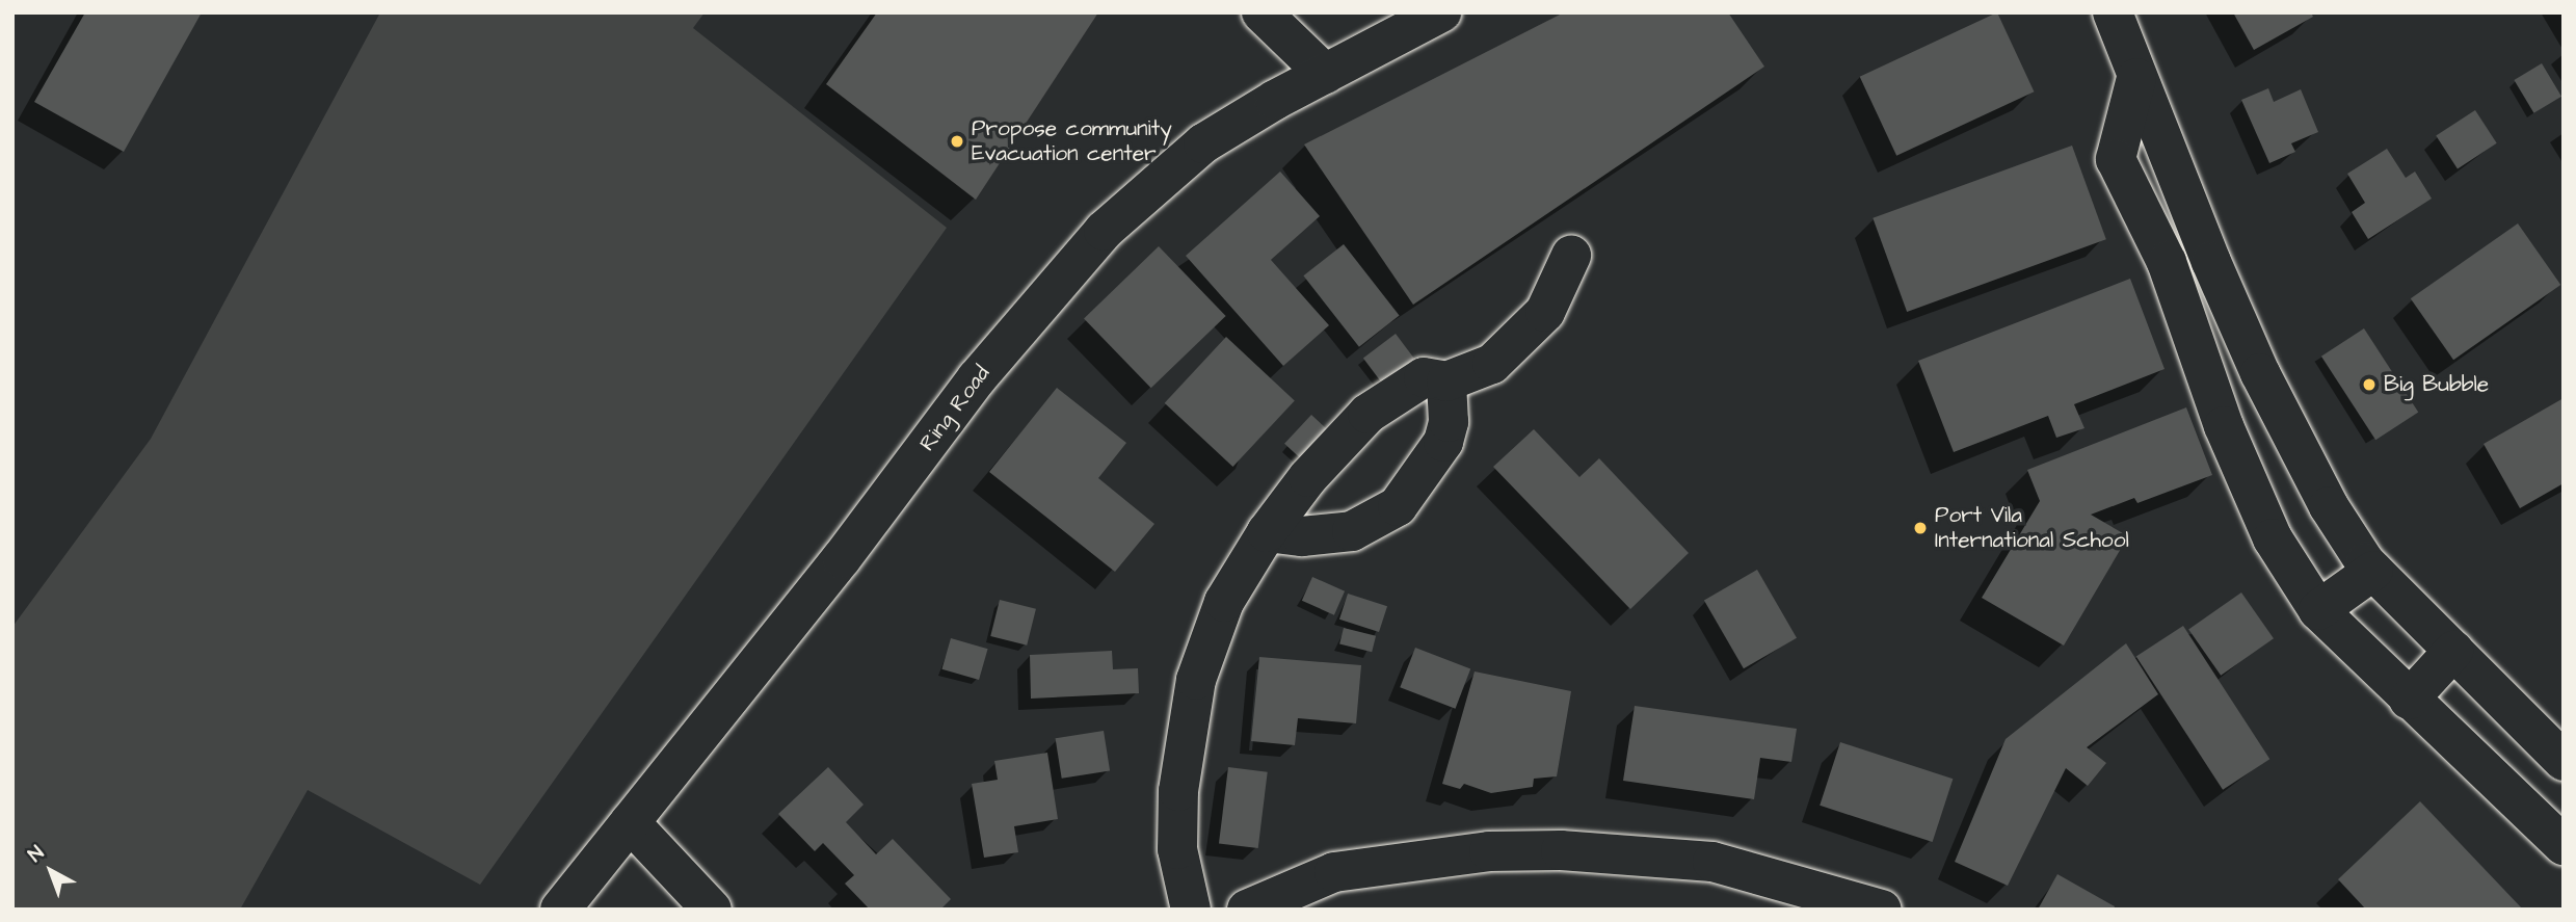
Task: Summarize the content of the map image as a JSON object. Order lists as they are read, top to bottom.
{
  "streets": {
    "street": ["Ring Road"]
  },
  "places": ["Propose community Evacuation center", "Big Bubble", "Port Vila International School"],
  "north": "top left"
}
